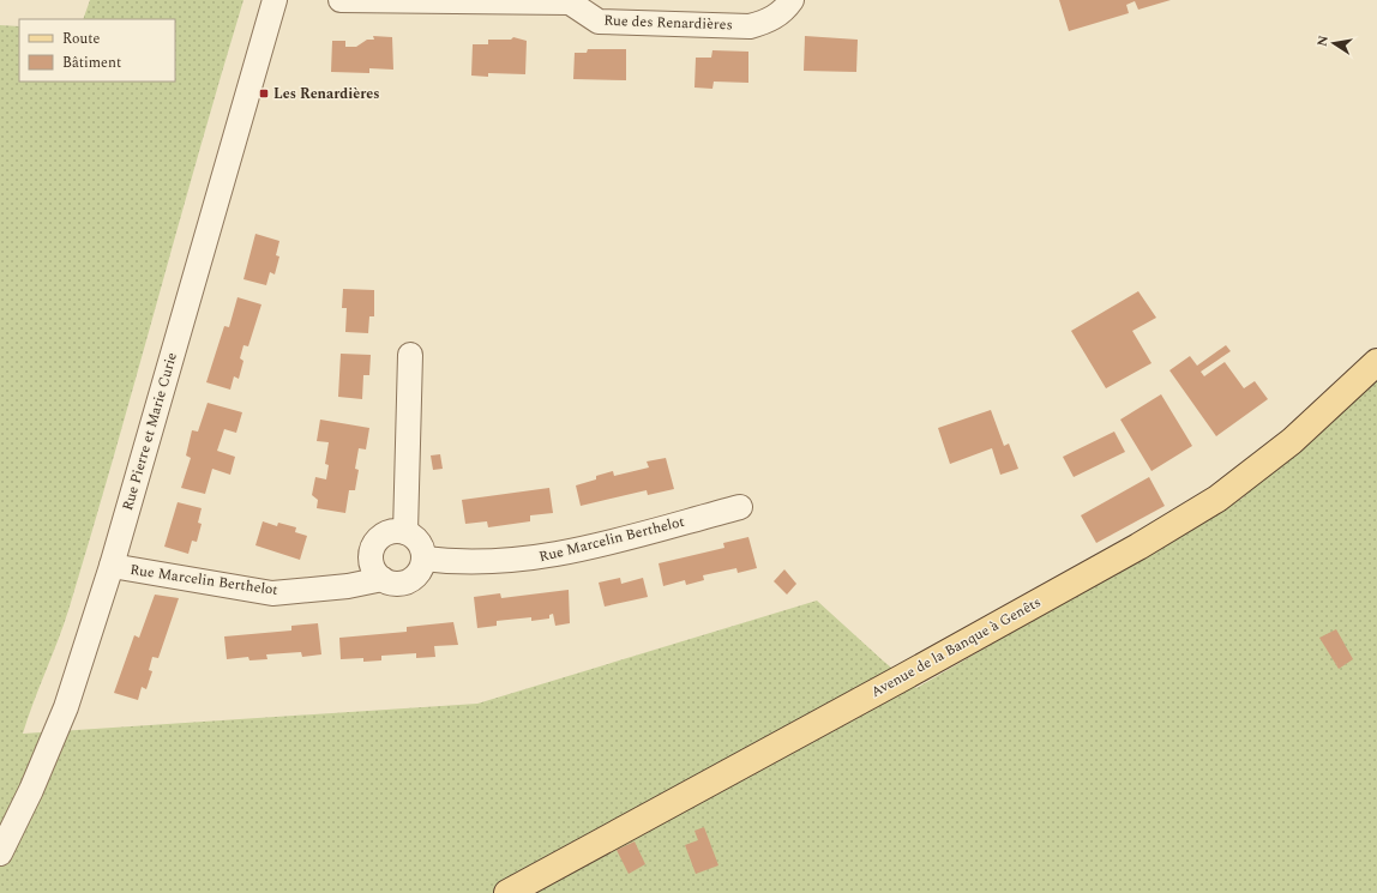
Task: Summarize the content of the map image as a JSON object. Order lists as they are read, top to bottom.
{
  "streets": {
    "main road": ["Avenue de la Banque à Genêts"],
    "street": ["Rue des Renardières", "Rue Pierre et Marie Curie", "Rue Marcelin Berthelot"]
  },
  "crossings": [
    ["Rue Pierre et Marie Curie", "Rue Marcelin Berthelot"]
  ],
  "places": {
    "transit": ["Les Renardières"]
  },
  "legend": ["Route", "Bâtiment"],
  "north": "left"
}
